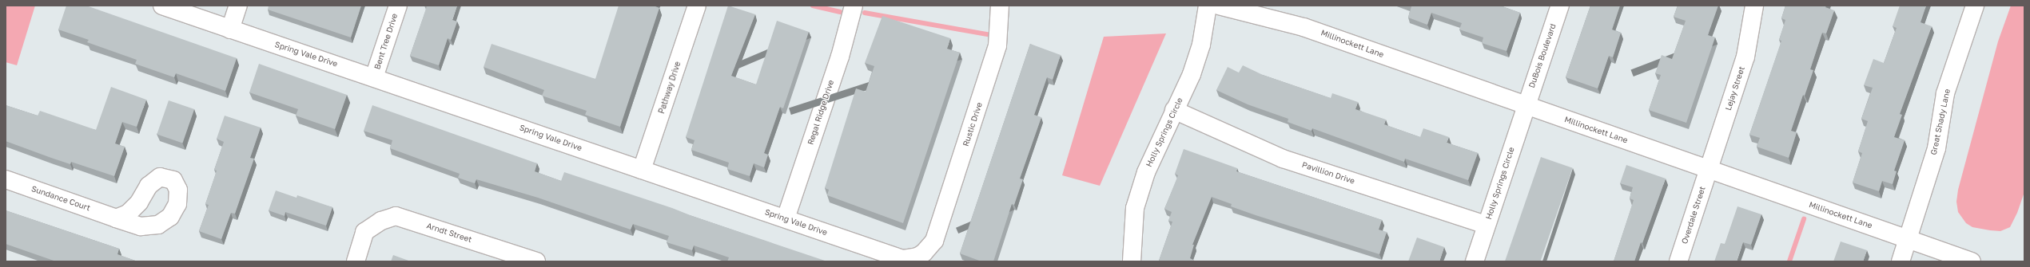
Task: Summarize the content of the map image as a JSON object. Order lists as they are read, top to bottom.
{
  "streets": {
    "street": [
      "Bent Tree Drive",
      "Millinockett Lane",
      "Spring Vale Drive",
      "DuBois Boulevard",
      "Pathway Drive",
      "Lejay Street",
      "Regal Ridge Drive",
      "Great Shady Lane",
      "Rustic Drive",
      "Holly Springs Circle",
      "Pavillion Drive",
      "Sundance Court",
      "Overdale Street",
      "Arndt Street"
    ]
  },
  "crossings": [
    ["Bent Tree Drive", "Spring Vale Drive"],
    ["Millinockett Lane", "DuBois Boulevard"],
    ["Millinockett Lane", "Lejay Street"],
    ["Millinockett Lane", "Great Shady Lane"],
    ["Millinockett Lane", "Holly Springs Circle"],
    ["Millinockett Lane", "Overdale Street"],
    ["Spring Vale Drive", "Pathway Drive"],
    ["Spring Vale Drive", "Regal Ridge Drive"],
    ["Spring Vale Drive", "Rustic Drive"],
    ["DuBois Boulevard", "Holly Springs Circle"],
    ["Lejay Street", "Overdale Street"],
    ["Holly Springs Circle", "Pavillion Drive"]
  ]
}
